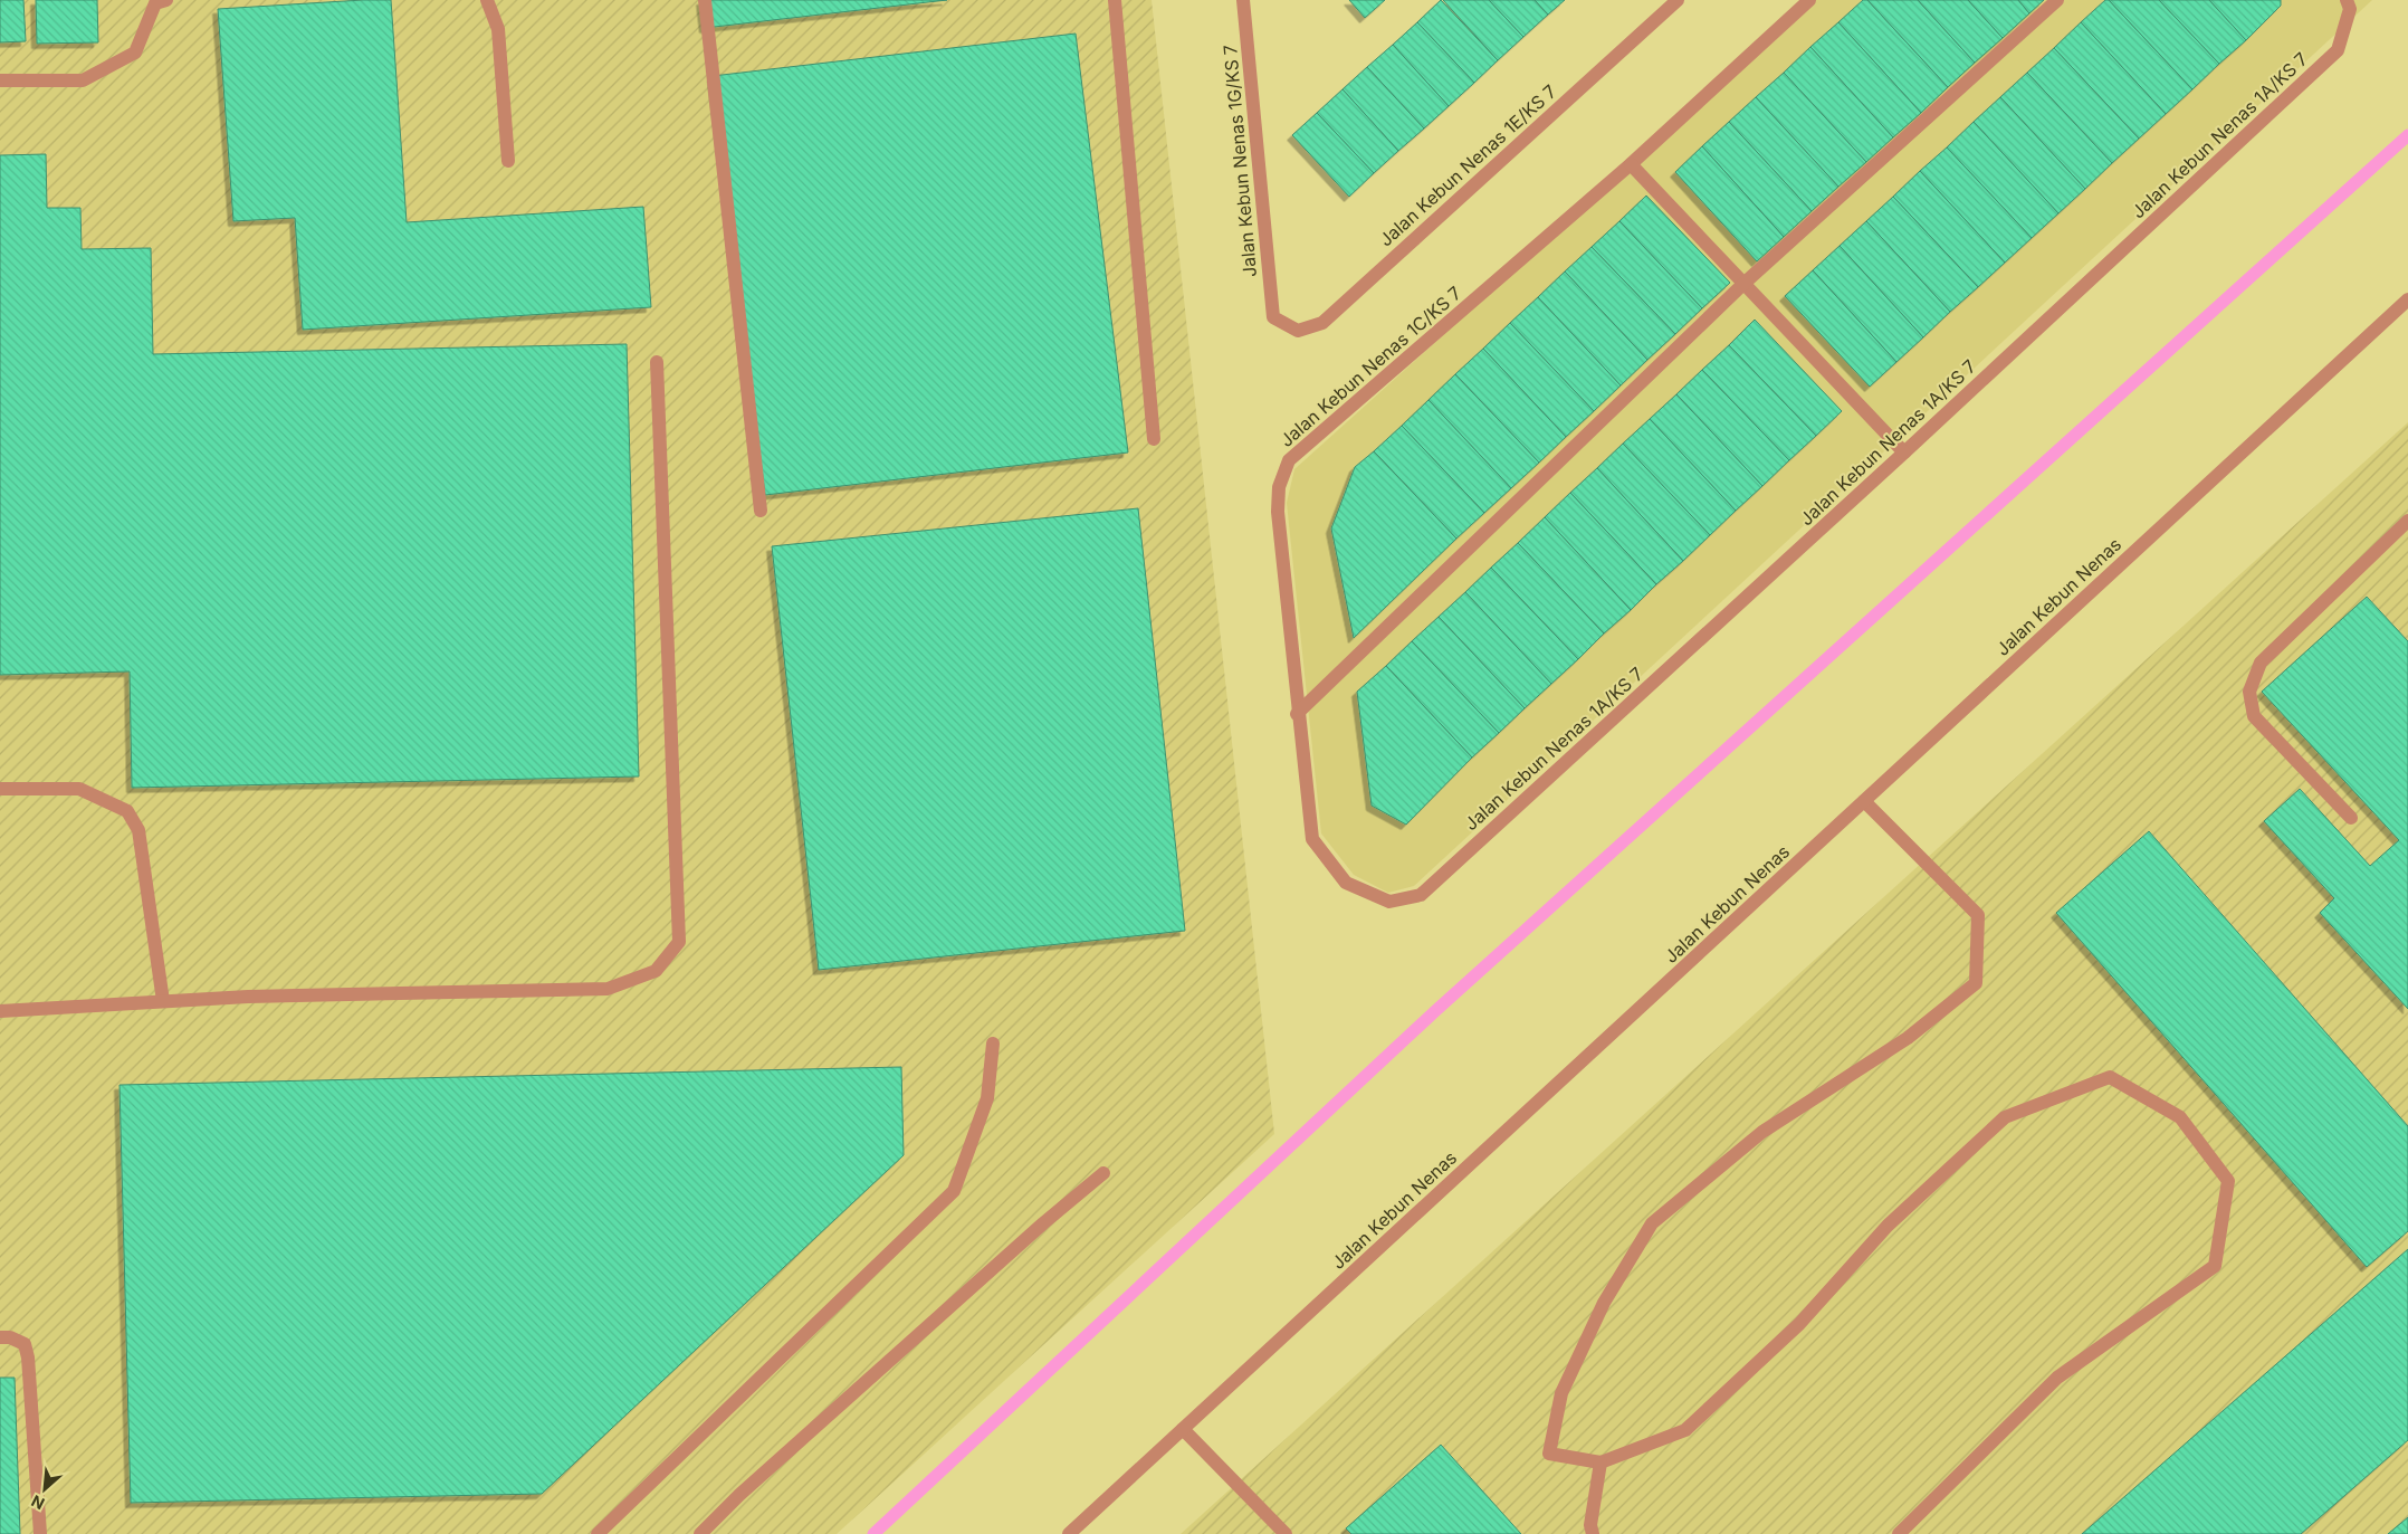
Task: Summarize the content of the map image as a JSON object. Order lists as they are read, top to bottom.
{
  "streets": {
    "street": [
      "Jalan Kebun Nenas 1A/KS 7",
      "Jalan Kebun Nenas 1G/KS 7",
      "Jalan Kebun Nenas 1E/KS 7",
      "Jalan Kebun Nenas 1C/KS 7",
      "Jalan Kebun Nenas"
    ]
  },
  "crossings": [
    ["Jalan Kebun Nenas 1A/KS 7", "Jalan Kebun Nenas 1C/KS 7"],
    ["Jalan Kebun Nenas 1G/KS 7", "Jalan Kebun Nenas 1E/KS 7"]
  ],
  "north": "bottom left"
}
